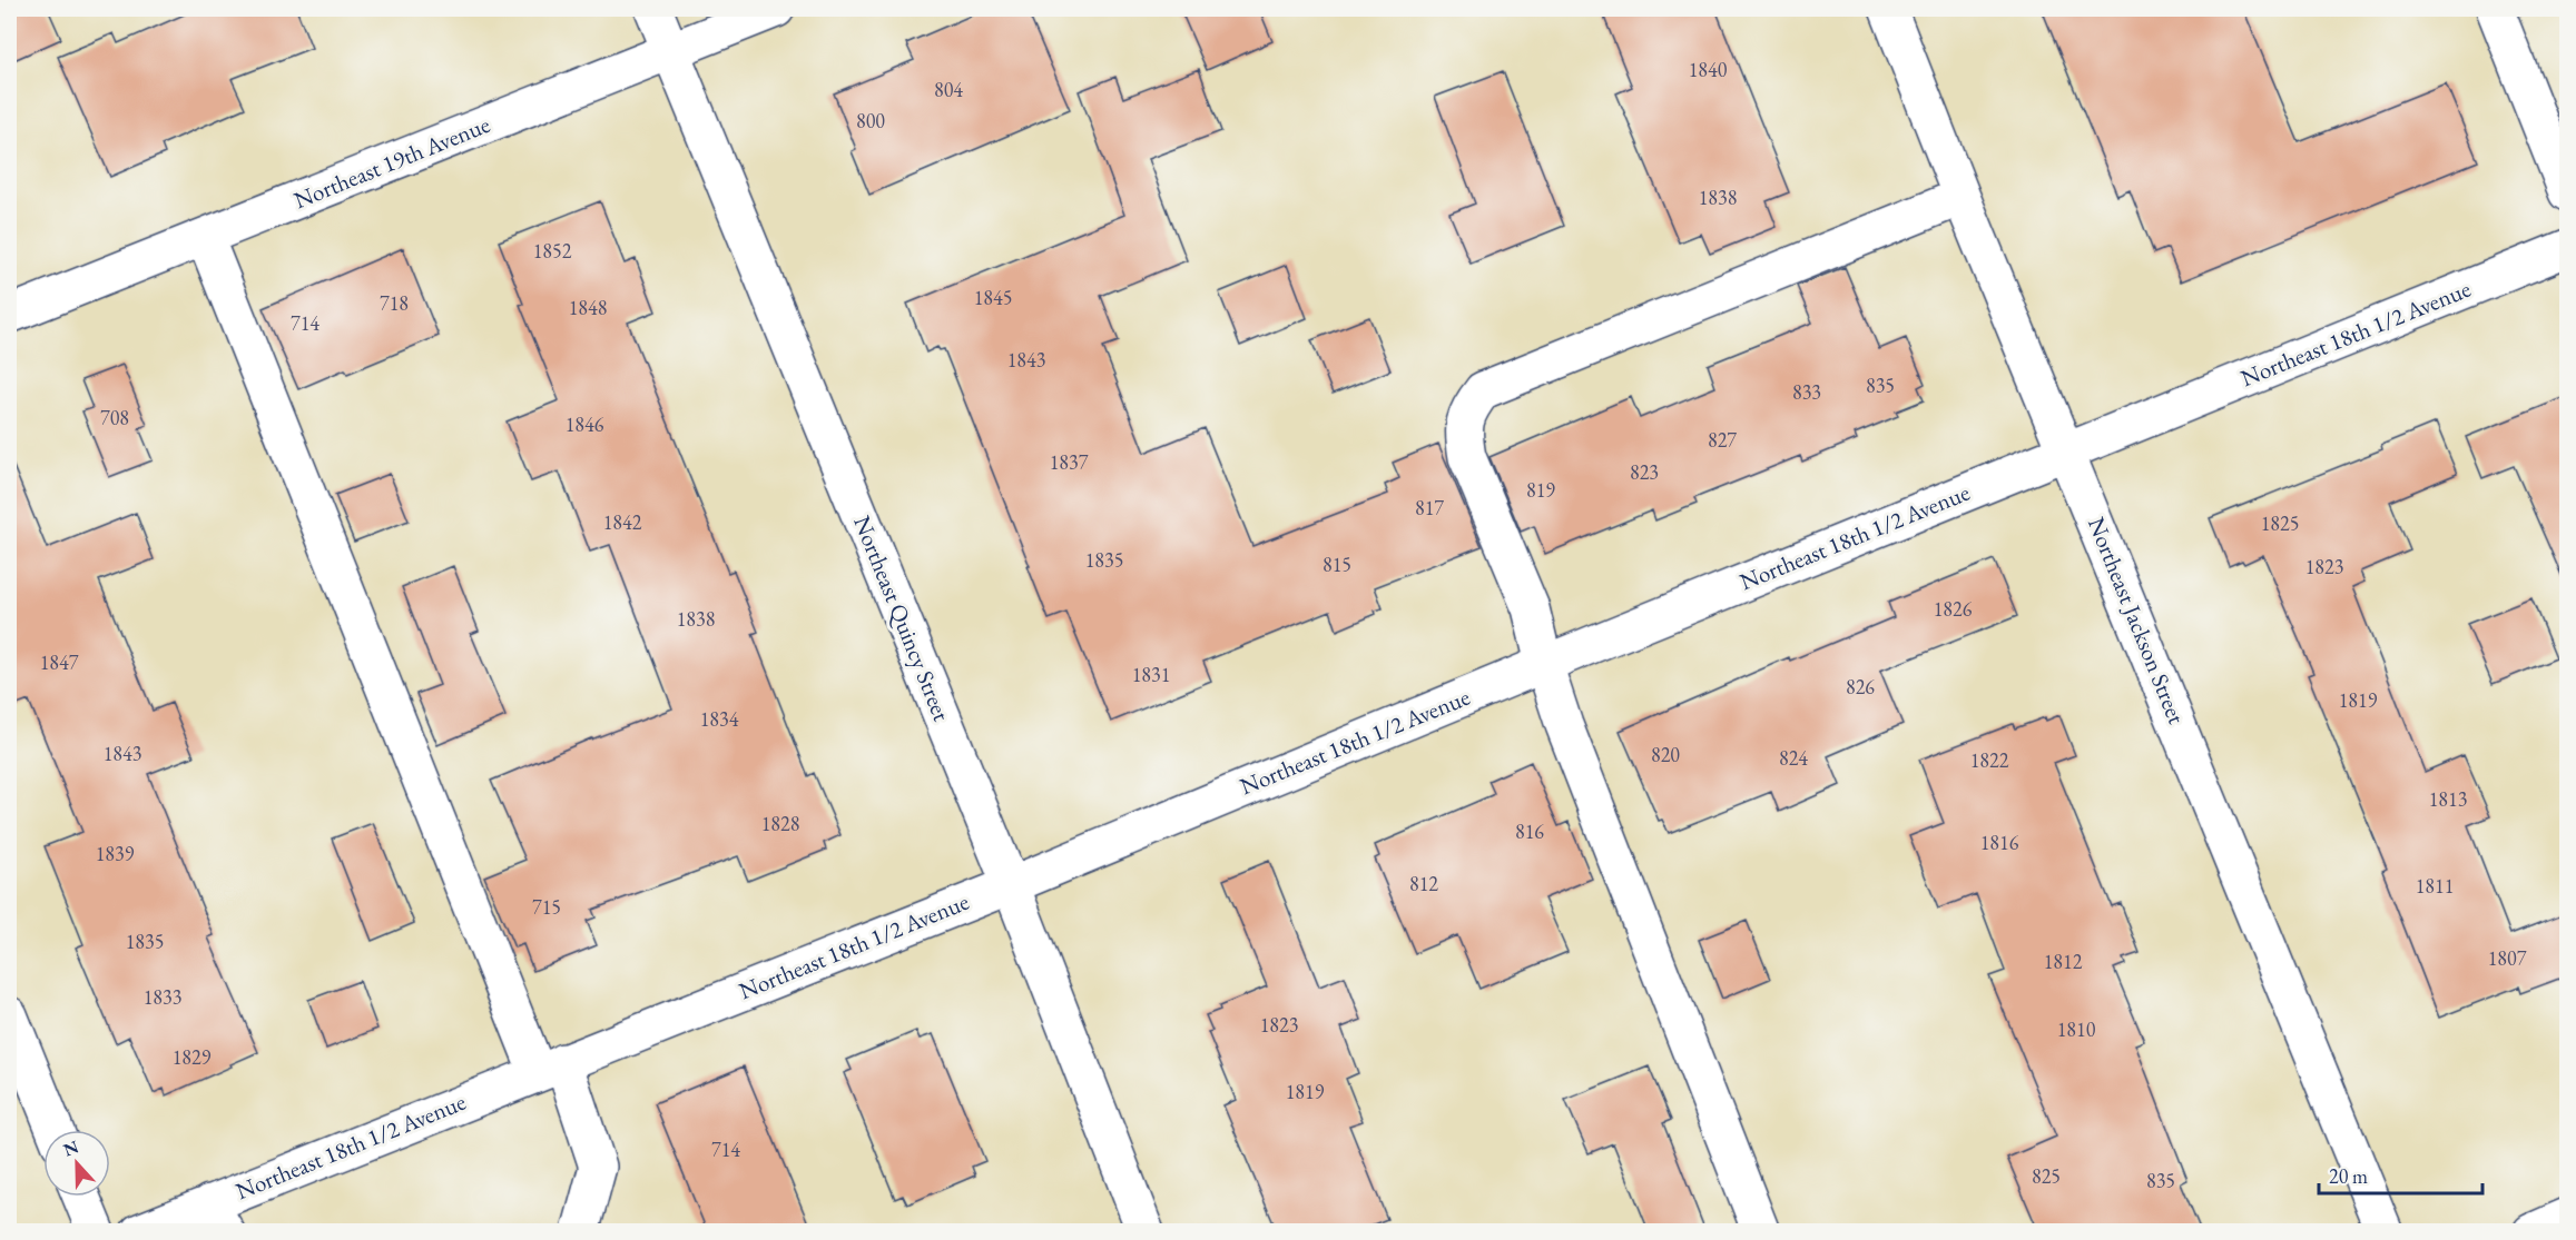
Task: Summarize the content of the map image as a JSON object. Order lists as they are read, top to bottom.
{
  "streets": {
    "street": [
      "Northeast 19th Avenue",
      "Northeast 18th 1/2 Avenue",
      "Northeast Quincy Street",
      "Northeast Jackson Street"
    ]
  },
  "crossings": [
    ["Northeast 19th Avenue", "Northeast Quincy Street"],
    ["Northeast 18th 1/2 Avenue", "Northeast Quincy Street"],
    ["Northeast 18th 1/2 Avenue", "Northeast Jackson Street"]
  ],
  "house_numbers": [
    "1840",
    "804",
    "800",
    "1838",
    "1852",
    "1845",
    "718",
    "1848",
    "714",
    "1843",
    "835",
    "833",
    "708",
    "1846",
    "827",
    "1837",
    "823",
    "819",
    "817",
    "1842",
    "1825",
    "1835",
    "815",
    "1823",
    "1826",
    "1838",
    "1847",
    "1831",
    "826",
    "1819",
    "1834",
    "1843",
    "820",
    "824",
    "1822",
    "1813",
    "1828",
    "816",
    "1816",
    "1839",
    "812",
    "1811",
    "715",
    "1835",
    "1807",
    "1812",
    "1833",
    "1823",
    "1810",
    "1829",
    "1819",
    "714",
    "825",
    "835"
  ],
  "scale_bar": "20 m",
  "north": "top"
}
